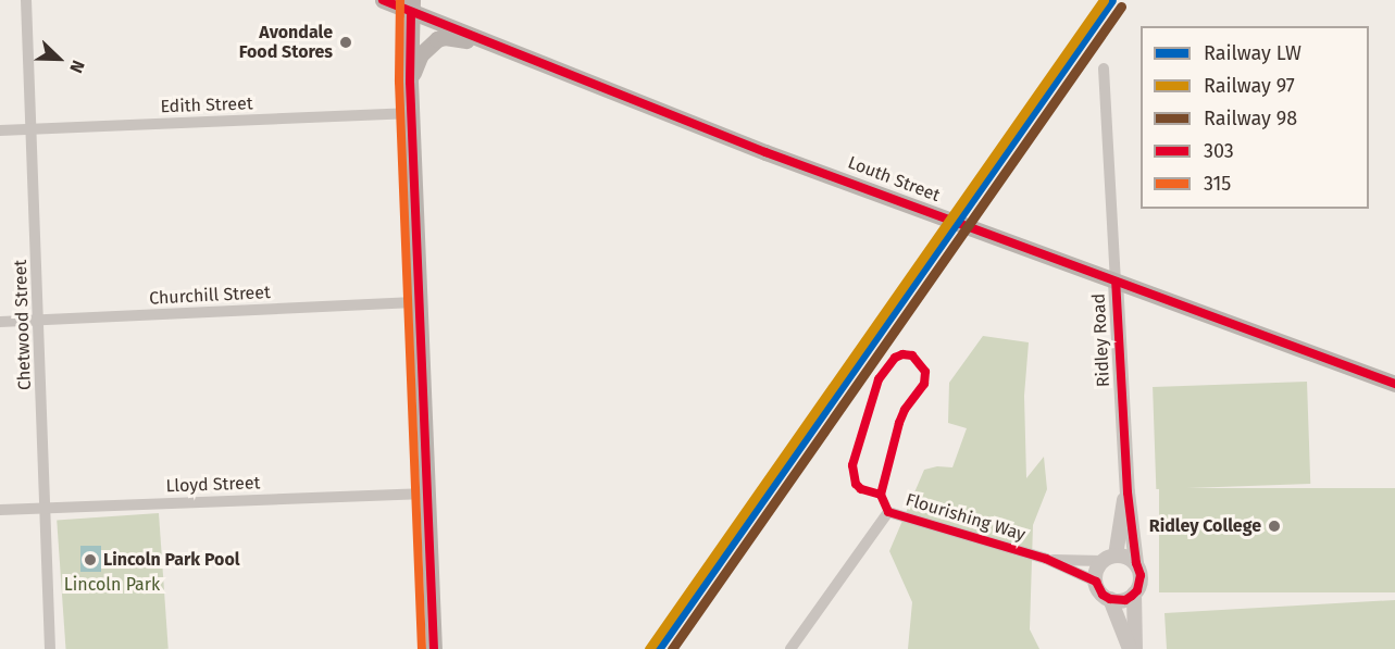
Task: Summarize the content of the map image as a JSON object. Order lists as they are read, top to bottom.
{
  "streets": {
    "main road": ["Louth Street"],
    "street": [
      "Edith Street",
      "Churchill Street",
      "Chetwood Street",
      "Ridley Road",
      "Lloyd Street",
      "Flourishing Way"
    ]
  },
  "crossings": [
    ["Edith Street", "Chetwood Street"],
    ["Louth Street", "Ridley Road"],
    ["Churchill Street", "Chetwood Street"],
    ["Chetwood Street", "Lloyd Street"],
    ["Ridley Road", "Flourishing Way"]
  ],
  "parks": ["Lincoln Park"],
  "places": ["Avondale Food Stores", "Ridley College", "Lincoln Park Pool"],
  "lines": [
    "rail line LW",
    "rail line 97",
    "transit line 303",
    "transit line 315",
    "rail line 98"
  ],
  "legend": [
    "Railway LW",
    "Railway 97",
    "Railway 98",
    "303",
    "315"
  ],
  "north": "bottom right"
}
